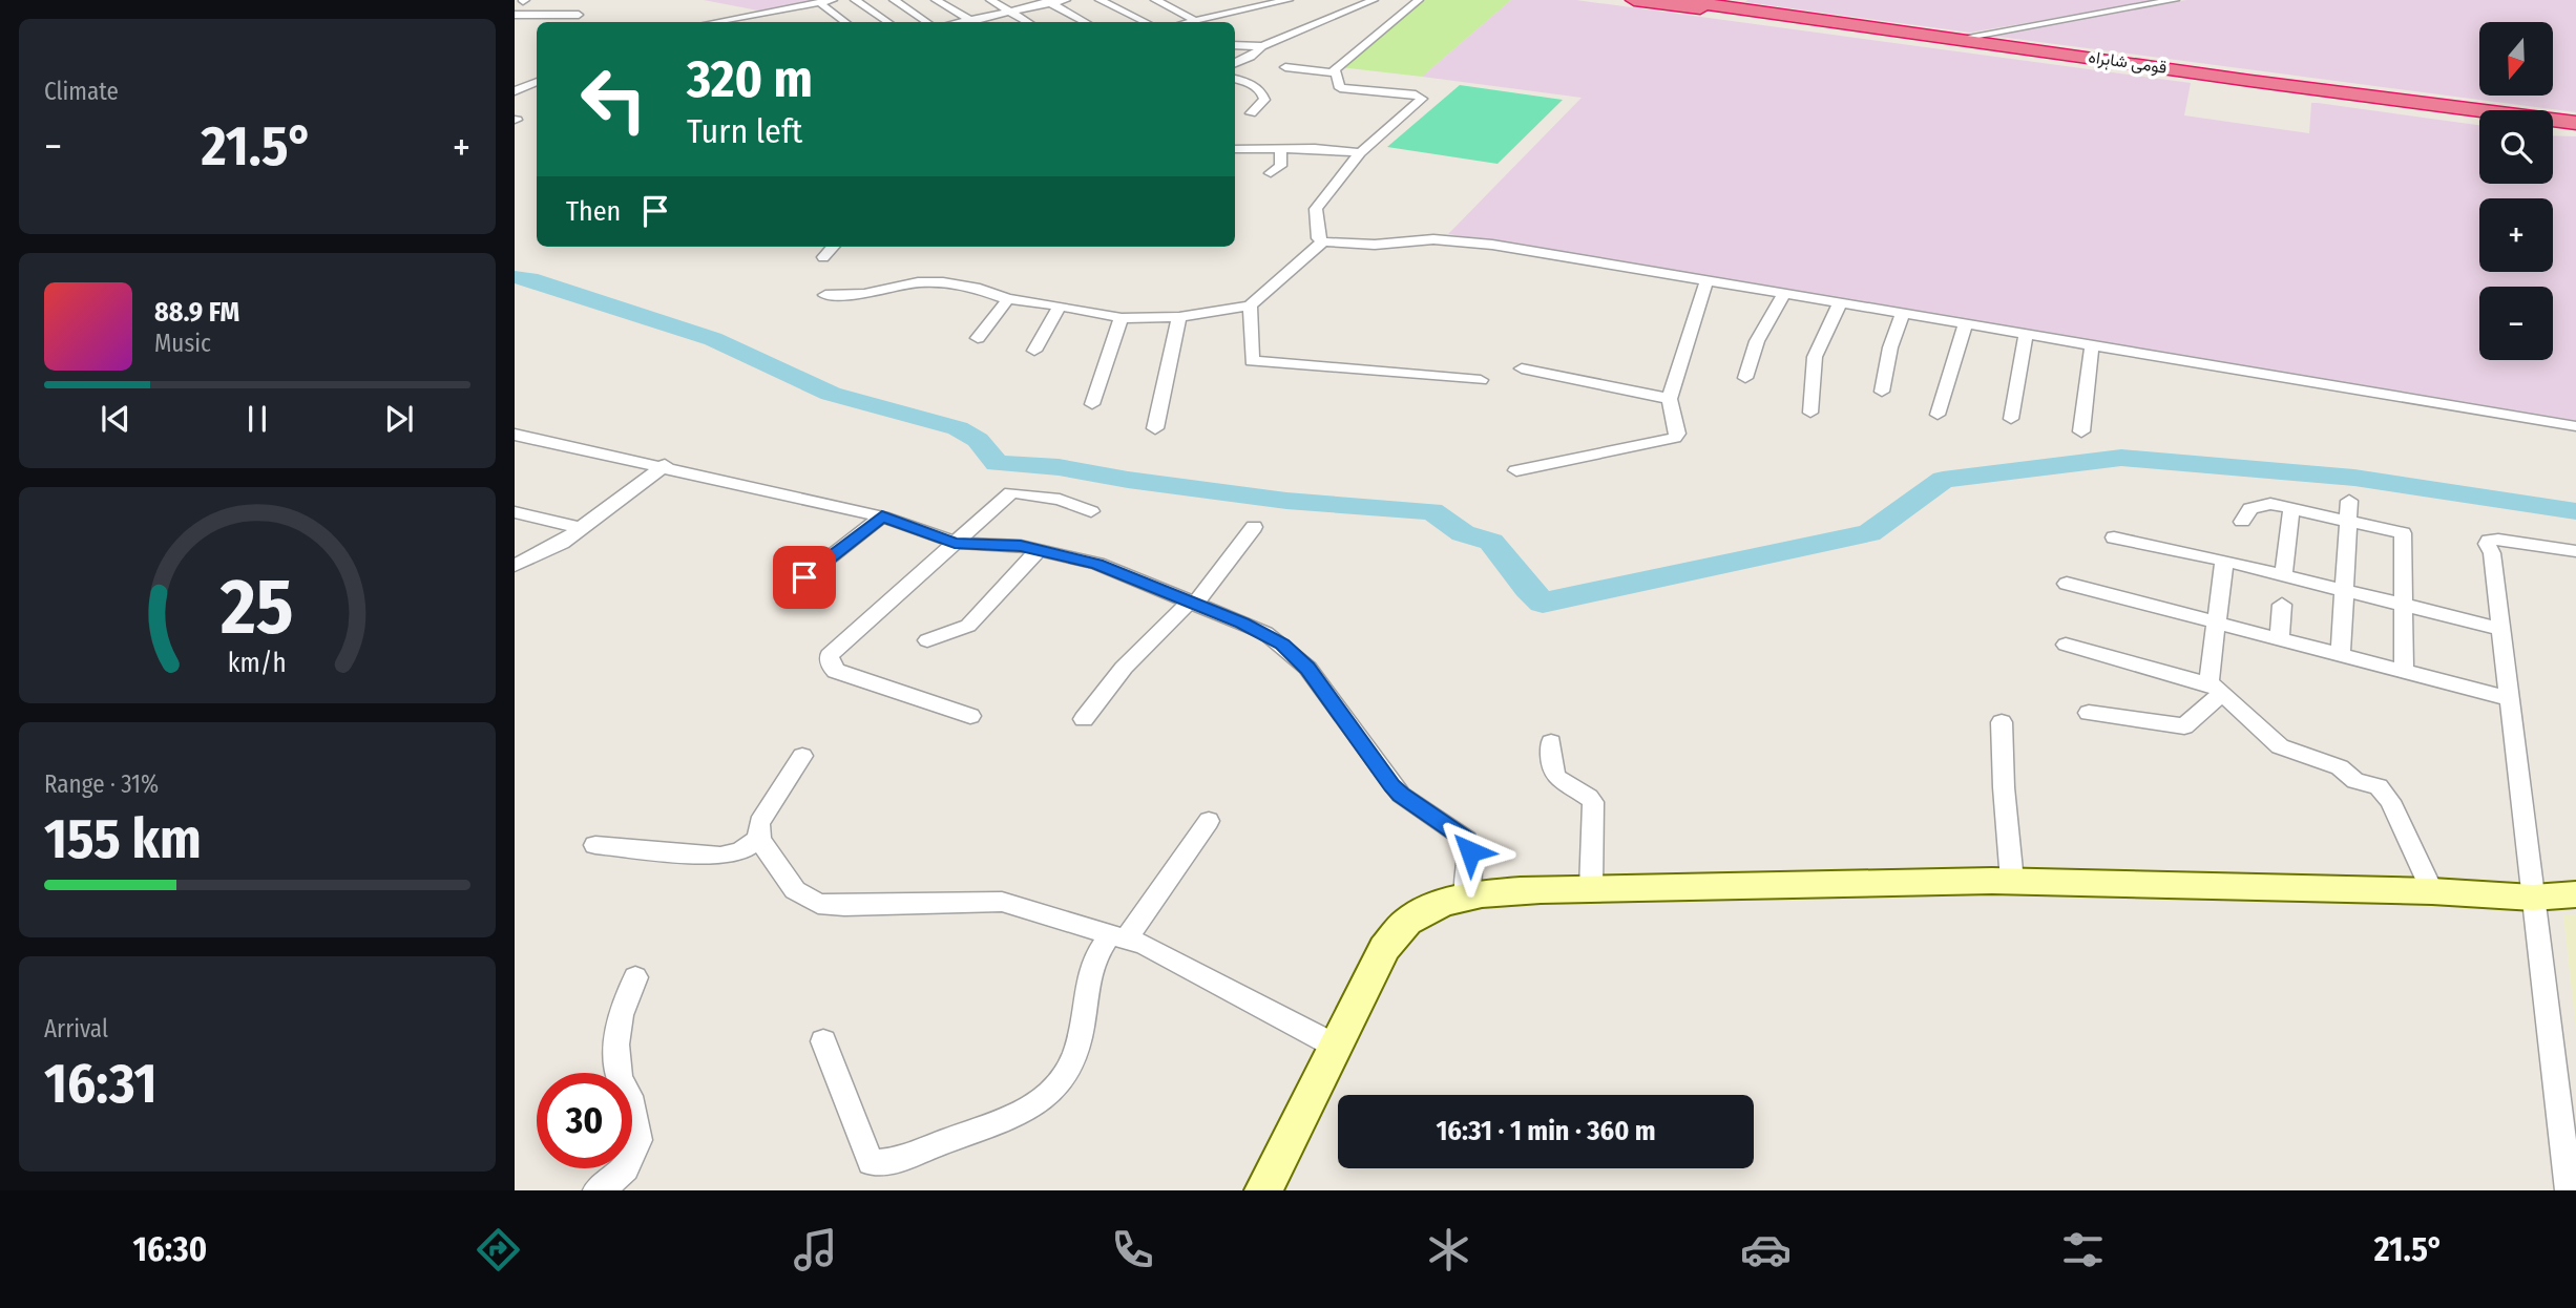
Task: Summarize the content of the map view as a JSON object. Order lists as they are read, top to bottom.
{
  "streets": {
    "highway": ["قومی شاہراہ"]
  },
  "north": "bottom",
  "page": {
    "tile": [
      "Climate",
      ["Range · 31%", "155 km"],
      ["Arrival", "16:31"]
    ],
    "map_buttons": ["+", "−"],
    "turn": ["320 m", "Turn left"],
    "heat": ["−", "21.5°", "+"],
    "then": "Then",
    "song": ["88.9 FM", "Music"],
    "limit": "30",
    "trip": "16:31 · 1 min · 360 m",
    "tabs": ["16:30", "21.5°"],
    "gauge": ["25", "km/h"]
  }
}
